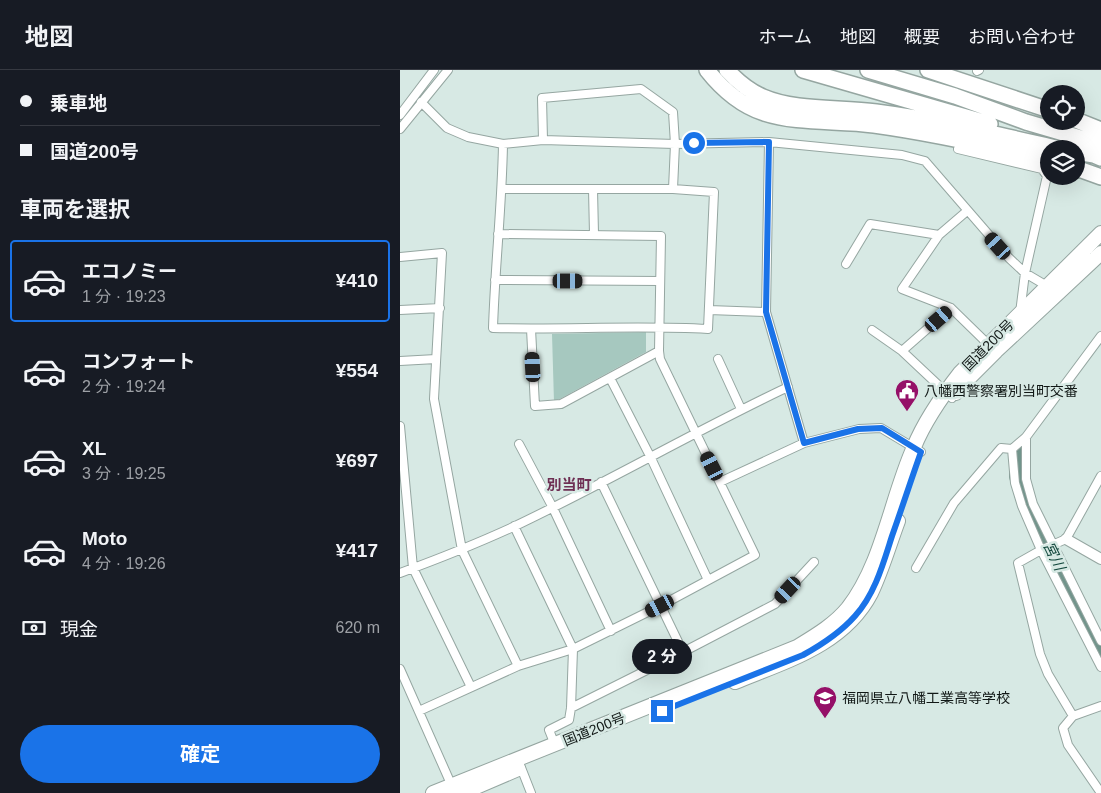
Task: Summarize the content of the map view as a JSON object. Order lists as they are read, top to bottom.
{
  "streets": {
    "highway": ["国道200号"]
  },
  "districts": ["別当町"],
  "water": ["宮川"],
  "places": {
    "public building": ["八幡西警察署別当町交番"],
    "school or university": ["福岡県立八幡工業高等学校"]
  },
  "page": {
    "header": "地図",
    "nav": [
      "ホーム",
      "地図",
      "概要",
      "お問い合わせ"
    ],
    "banner": ["乗車地", "国道200号"],
    "heading": "車両を選択",
    "list": [
      {
        "name": "エコノミー",
        "note": "1 分 · 19:23",
        "value": "¥410"
      },
      {
        "name": "コンフォート",
        "note": "2 分 · 19:24",
        "value": "¥554"
      },
      {
        "name": "XL",
        "note": "3 分 · 19:25",
        "value": "¥697"
      },
      {
        "name": "Moto",
        "note": "4 分 · 19:26",
        "value": "¥417"
      }
    ],
    "pay": ["現金", "620 m"],
    "bubble": "2 分",
    "buttons": "確定"
  }
}
